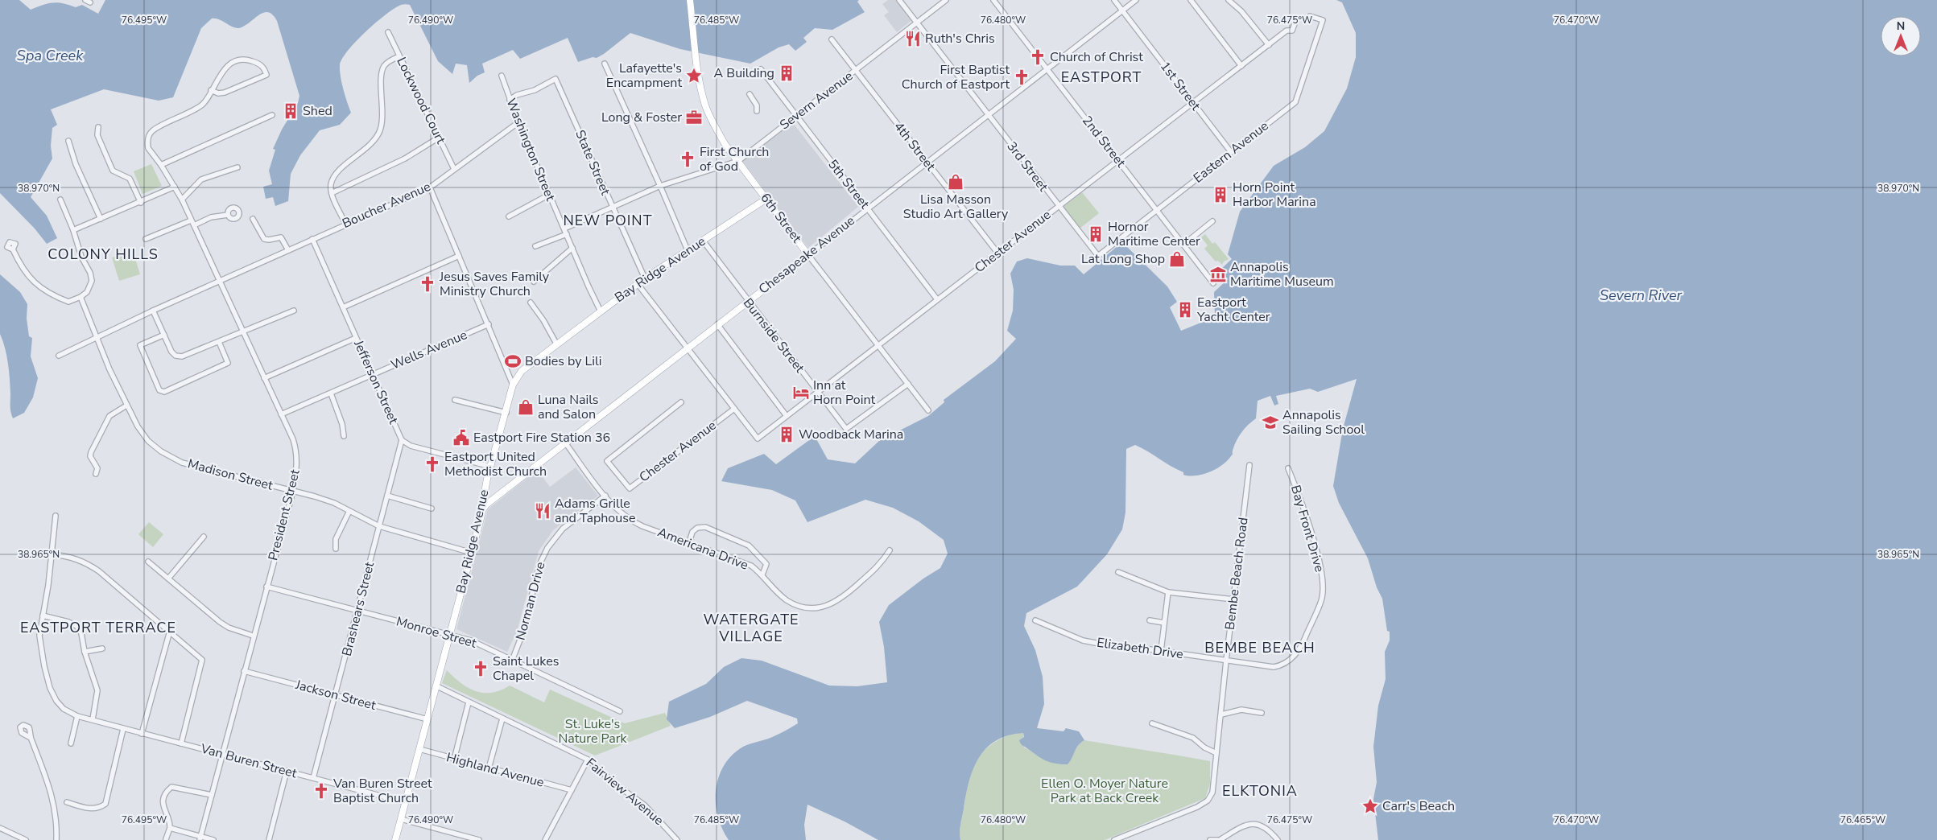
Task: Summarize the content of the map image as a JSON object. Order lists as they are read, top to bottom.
{
  "streets": {
    "main road": ["6th Street", "Chesapeake Avenue", "Bay Ridge Avenue"],
    "street": [
      "1st Street",
      "Lockwood Court",
      "Severn Avenue",
      "2nd Street",
      "4th Street",
      "Washington Street",
      "Eastern Avenue",
      "State Street",
      "3rd Street",
      "5th Street",
      "Boucher Avenue",
      "Chester Avenue",
      "Burnside Street",
      "Wells Avenue",
      "Jefferson Street",
      "Madison Street",
      "President Street",
      "Bay Front Drive",
      "Americana Drive",
      "Bembe Beach Road",
      "Norman Drive",
      "Brashears Street",
      "Monroe Street",
      "Elizabeth Drive",
      "Jackson Street",
      "Van Buren Street",
      "Highland Avenue",
      "Fairview Avenue"
    ]
  },
  "crossings": [
    ["1st Street", "Eastern Avenue"],
    ["1st Street", "Chester Avenue"],
    ["1st Street", "Chesapeake Avenue"],
    ["Lockwood Court", "Boucher Avenue"],
    ["Severn Avenue", "4th Street"],
    ["Severn Avenue", "Washington Street"],
    ["Severn Avenue", "State Street"],
    ["Severn Avenue", "3rd Street"],
    ["Severn Avenue", "5th Street"],
    ["Severn Avenue", "6th Street"],
    ["2nd Street", "Eastern Avenue"],
    ["2nd Street", "Chester Avenue"],
    ["2nd Street", "Chesapeake Avenue"],
    ["4th Street", "Chester Avenue"],
    ["4th Street", "Chesapeake Avenue"],
    ["Washington Street", "State Street"],
    ["Washington Street", "Boucher Avenue"],
    ["Washington Street", "Bay Ridge Avenue"],
    ["Eastern Avenue", "3rd Street"],
    ["State Street", "Bay Ridge Avenue"],
    ["3rd Street", "Chester Avenue"],
    ["3rd Street", "Chesapeake Avenue"],
    ["5th Street", "Chester Avenue"],
    ["5th Street", "Chesapeake Avenue"],
    ["Boucher Avenue", "Jefferson Street"],
    ["Boucher Avenue", "Madison Street"],
    ["Boucher Avenue", "President Street"],
    ["6th Street", "Chester Avenue"],
    ["6th Street", "Chesapeake Avenue"],
    ["6th Street", "Bay Ridge Avenue"],
    ["6th Street", "Burnside Street"],
    ["Chester Avenue", "Burnside Street"],
    ["Chesapeake Avenue", "Bay Ridge Avenue"],
    ["Chesapeake Avenue", "Burnside Street"],
    ["Chesapeake Avenue", "Americana Drive"],
    ["Bay Ridge Avenue", "Burnside Street"],
    ["Bay Ridge Avenue", "Jefferson Street"],
    ["Bay Ridge Avenue", "Madison Street"],
    ["Bay Ridge Avenue", "Monroe Street"],
    ["Bay Ridge Avenue", "Jackson Street"],
    ["Bay Ridge Avenue", "Van Buren Street"],
    ["Bay Ridge Avenue", "Highland Avenue"],
    ["Bay Ridge Avenue", "Fairview Avenue"],
    ["Wells Avenue", "Jefferson Street"],
    ["Wells Avenue", "President Street"],
    ["Jefferson Street", "Brashears Street"],
    ["Madison Street", "President Street"],
    ["Madison Street", "Brashears Street"],
    ["President Street", "Monroe Street"],
    ["President Street", "Jackson Street"],
    ["President Street", "Van Buren Street"],
    ["Bay Front Drive", "Bembe Beach Road"],
    ["Bay Front Drive", "Elizabeth Drive"],
    ["Americana Drive", "Norman Drive"],
    ["Bembe Beach Road", "Elizabeth Drive"],
    ["Norman Drive", "Monroe Street"],
    ["Brashears Street", "Monroe Street"],
    ["Brashears Street", "Jackson Street"],
    ["Brashears Street", "Van Buren Street"]
  ],
  "districts": [
    "EASTPORT",
    "NEW POINT",
    "COLONY HILLS",
    "WATERGATE VILLAGE",
    "EASTPORT TERRACE",
    "BEMBE BEACH",
    "ELKTONIA"
  ],
  "water": ["Spa Creek", "Severn River"],
  "parks": ["St. Luke's Nature Park", "Ellen O. Moyer Nature Park at Back Creek"],
  "places": {
    "restaurant": ["Ruth's Chris", "Adams Grille and Taphouse"],
    "church": [
      "Church of Christ",
      "First Baptist Church of Eastport",
      "First Church of God",
      "Jesus Saves Family Ministry Church",
      "Eastport United Methodist Church",
      "Saint Lukes Chapel",
      "Van Buren Street Baptist Church"
    ],
    "building": [
      "A Building",
      "Shed",
      "Horn Point Harbor Marina",
      "Hornor Maritime Center",
      "Eastport Yacht Center",
      "Woodback Marina"
    ],
    "place": ["Lafayette's Encampment", "Carr's Beach"],
    "office": ["Long & Foster"],
    "shop": ["Lisa Masson Studio Art Gallery", "Lat Long Shop", "Luna Nails and Salon"],
    "museum": ["Annapolis Maritime Museum"],
    "sports": ["Bodies by Lili"],
    "hotel": ["Inn at Horn Point"],
    "school or university": ["Annapolis Sailing School"],
    "public building": ["Eastport Fire Station 36"]
  },
  "north": "top",
  "coordinates": [
    "76.495°W",
    "76.490°W",
    "76.485°W",
    "76.480°W",
    "76.475°W",
    "76.470°W",
    "38.970°N",
    "38.965°N",
    "76.465°W"
  ]
}
